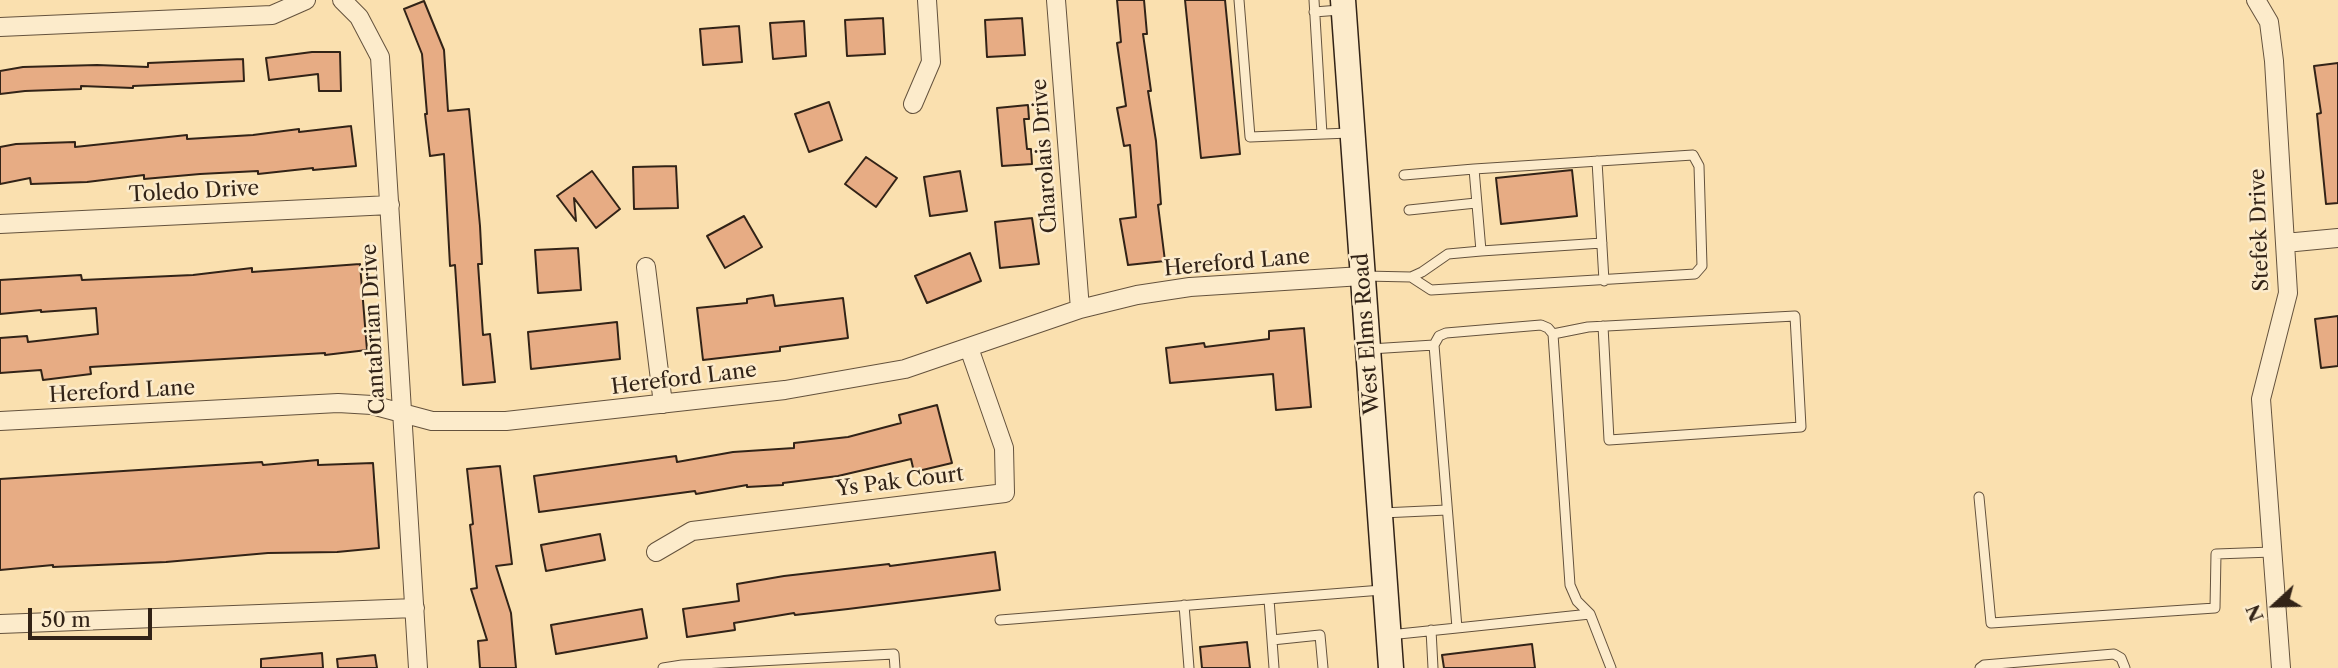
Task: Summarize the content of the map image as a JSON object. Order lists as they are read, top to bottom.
{
  "streets": {
    "main road": ["West Elms Road"],
    "street": [
      "Charolais Drive",
      "Toledo Drive",
      "Stefek Drive",
      "Hereford Lane",
      "Cantabrian Drive",
      "Ys Pak Court"
    ]
  },
  "crossings": [
    ["Charolais Drive", "Hereford Lane"],
    ["Toledo Drive", "Cantabrian Drive"],
    ["Hereford Lane", "Cantabrian Drive"],
    ["Hereford Lane", "West Elms Road"],
    ["Hereford Lane", "Ys Pak Court"]
  ],
  "scale_bar": "50 m",
  "north": "left"
}
